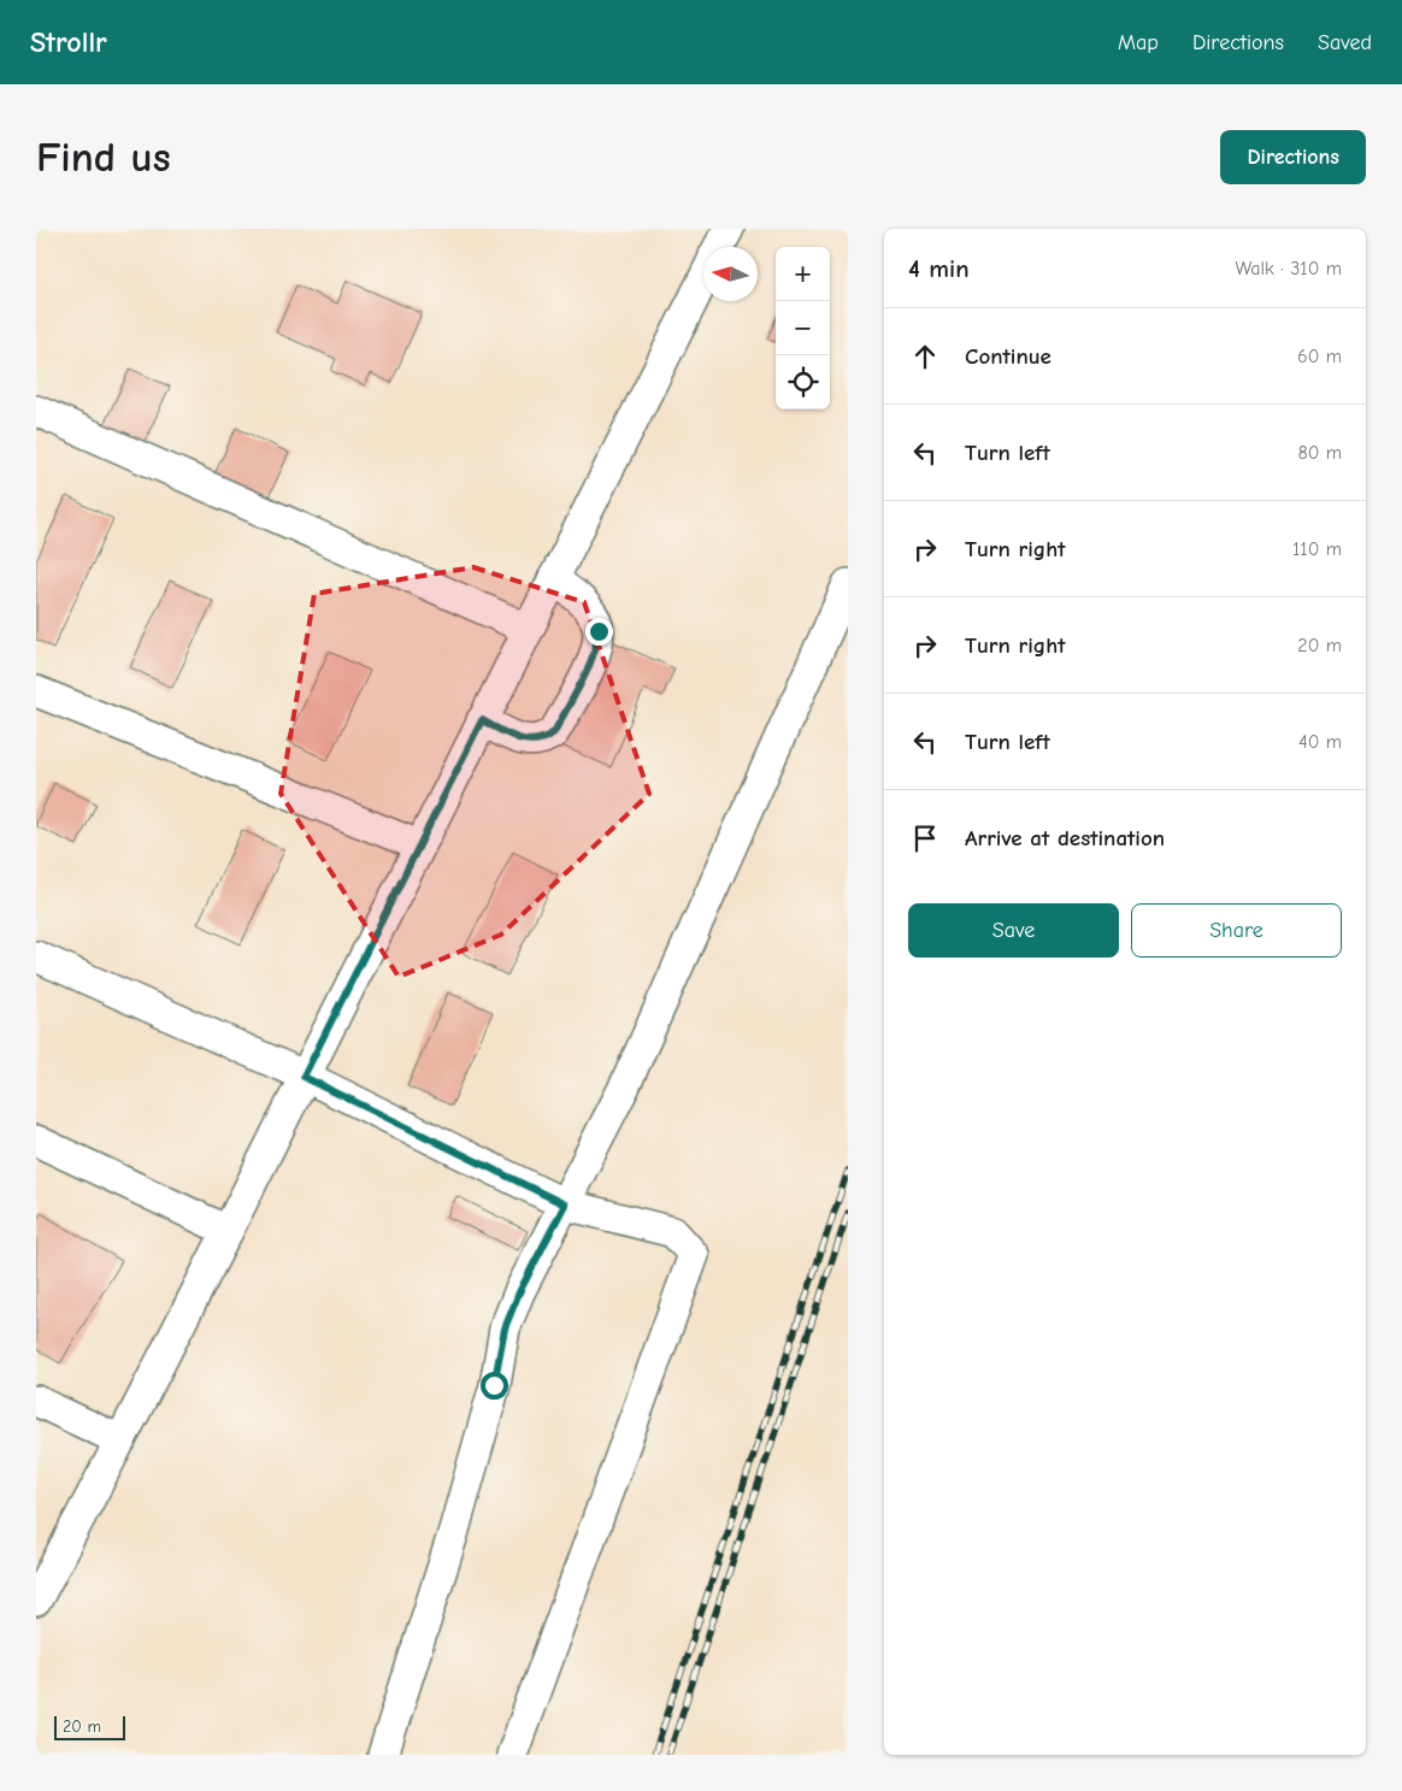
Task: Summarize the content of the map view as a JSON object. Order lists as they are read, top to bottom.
{
  "scale_bar": "20 m",
  "north": "left",
  "page": {
    "header": "Strollr",
    "nav": ["Map", "Directions", "Saved"],
    "buttons": [
      "Directions",
      ["Save", "Share"]
    ],
    "title": "Find us",
    "heading": ["4 min", "Walk · 310 m"],
    "map_buttons": ["+", "−"],
    "list": [
      ["Continue", "60 m"],
      ["Turn left", "80 m"],
      ["Turn right", "110 m"],
      ["Turn right", "20 m"],
      ["Turn left", "40 m"],
      "Arrive at destination"
    ],
    "scale": "20 m"
  }
}
